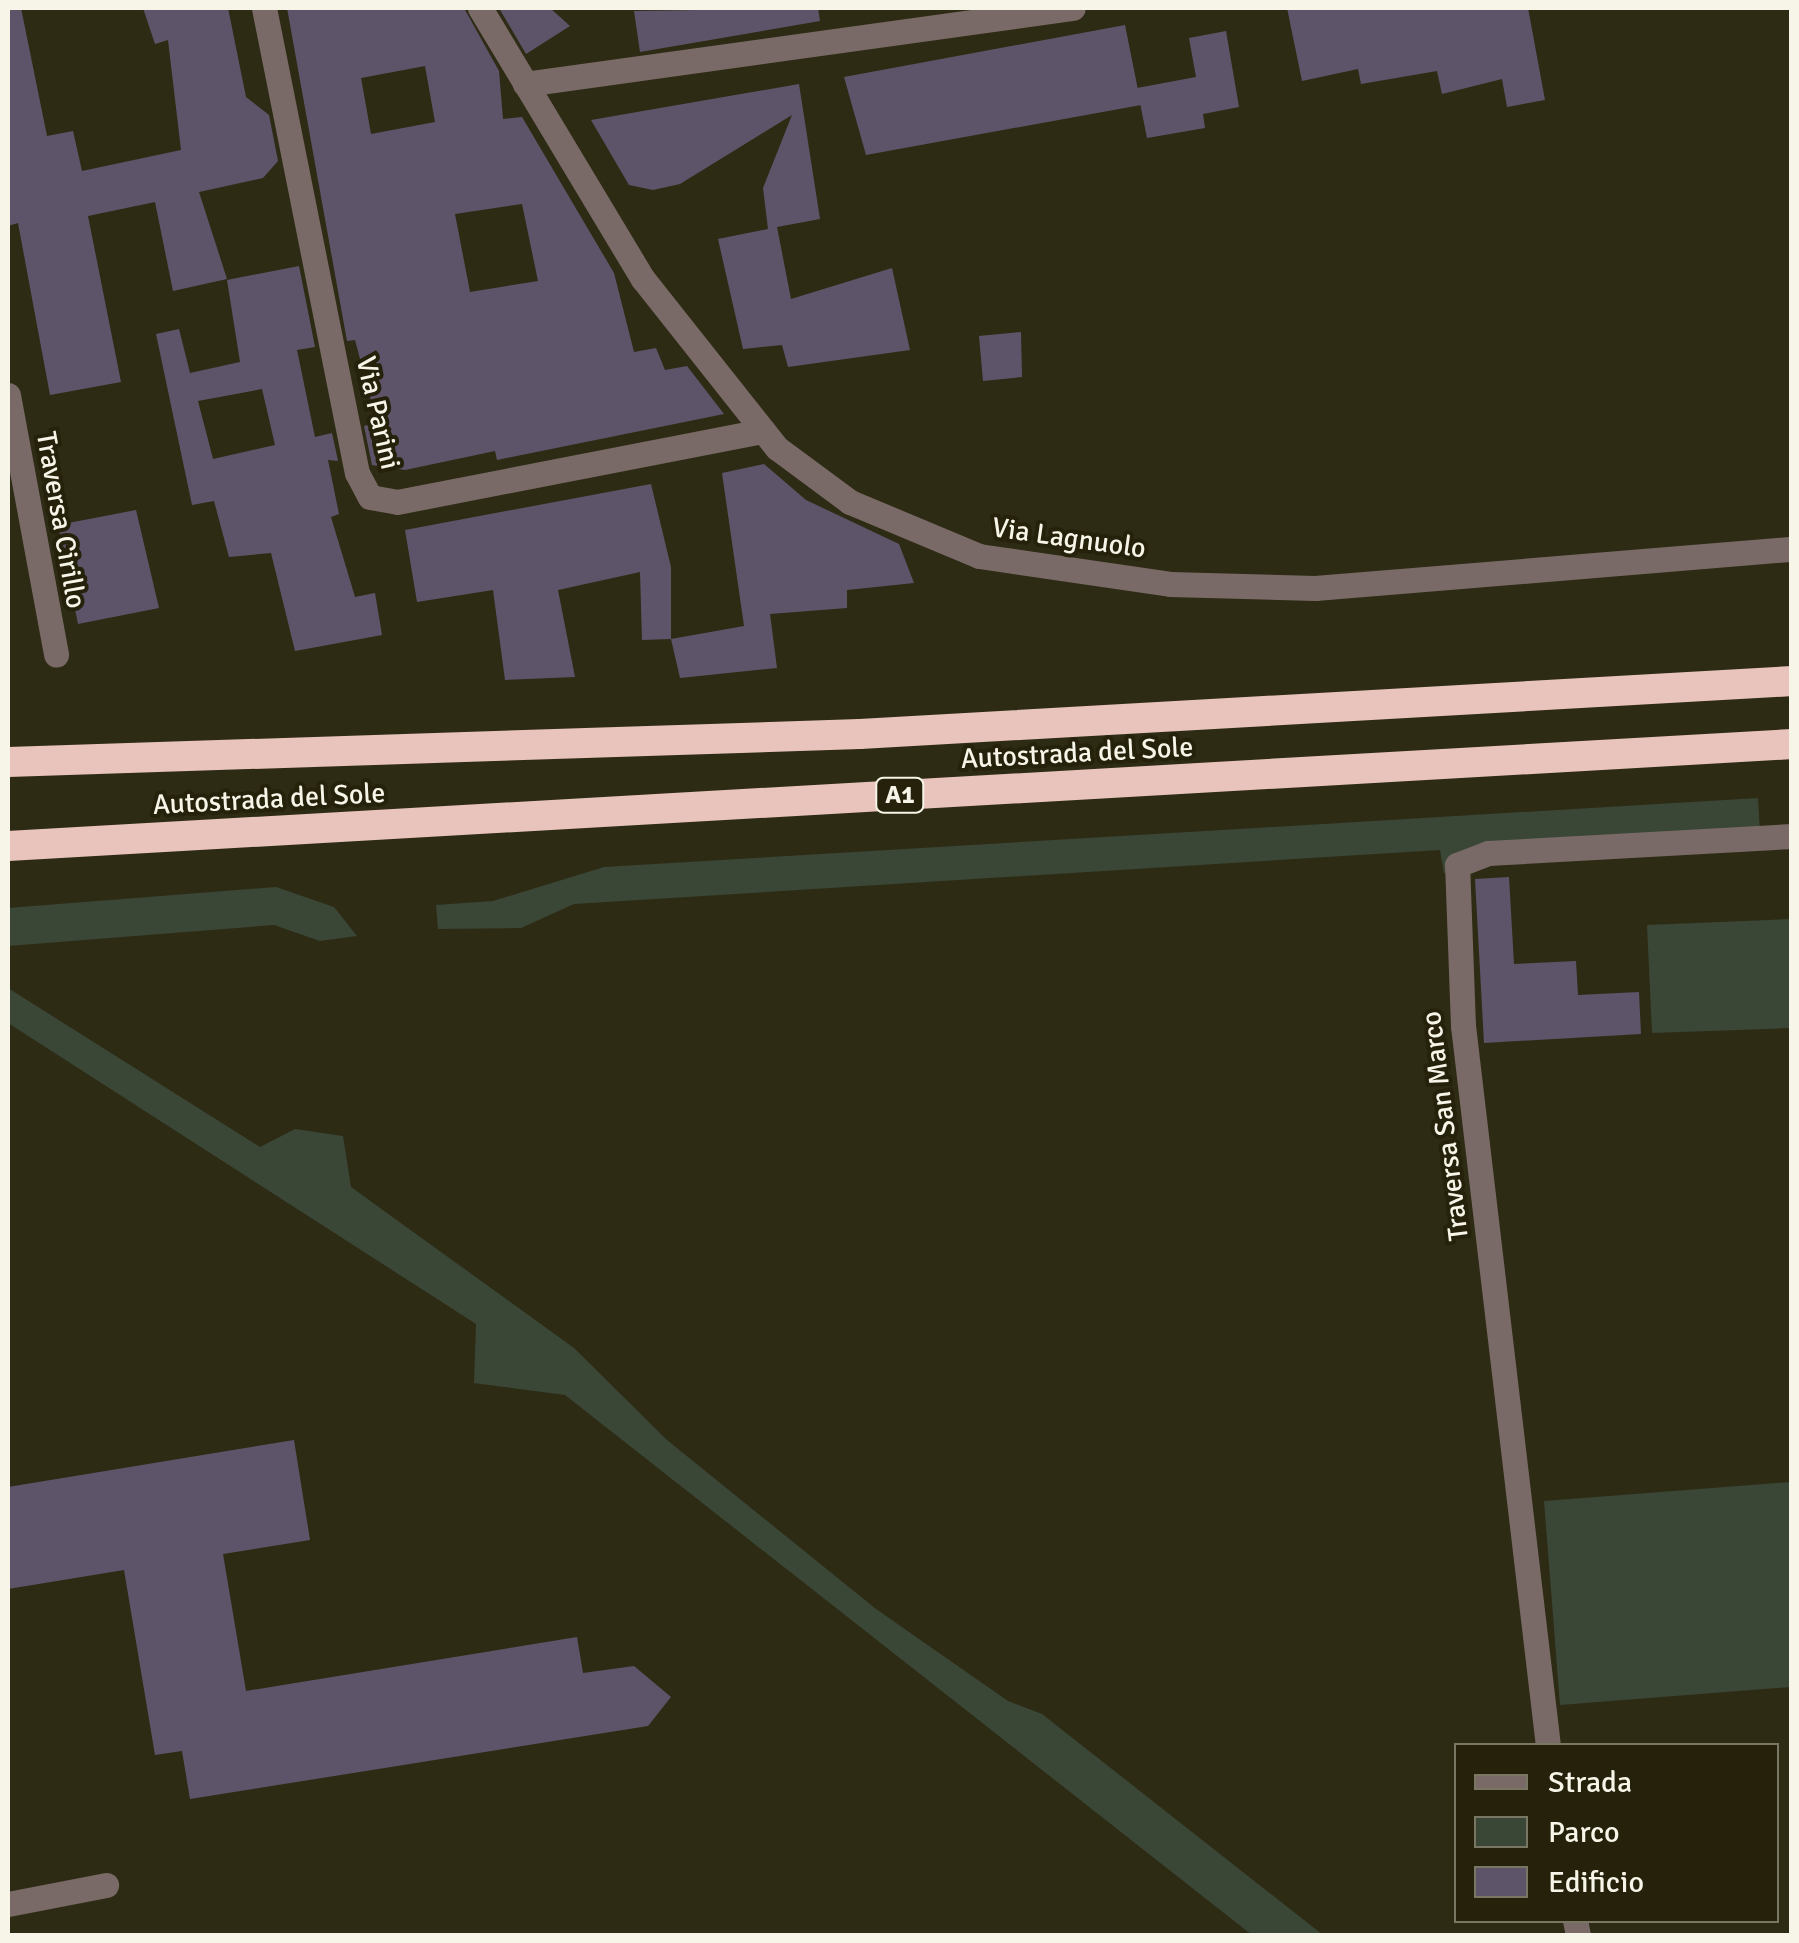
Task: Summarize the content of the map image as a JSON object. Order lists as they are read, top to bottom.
{
  "streets": {
    "highway": ["Autostrada del Sole", "A1"],
    "street": [
      "Via Parini",
      "Traversa Cirillo",
      "Via Lagnuolo",
      "Traversa San Marco"
    ]
  },
  "crossings": [
    ["Via Parini", "Via Lagnuolo"]
  ],
  "legend": ["Strada", "Parco", "Edificio"]
}
